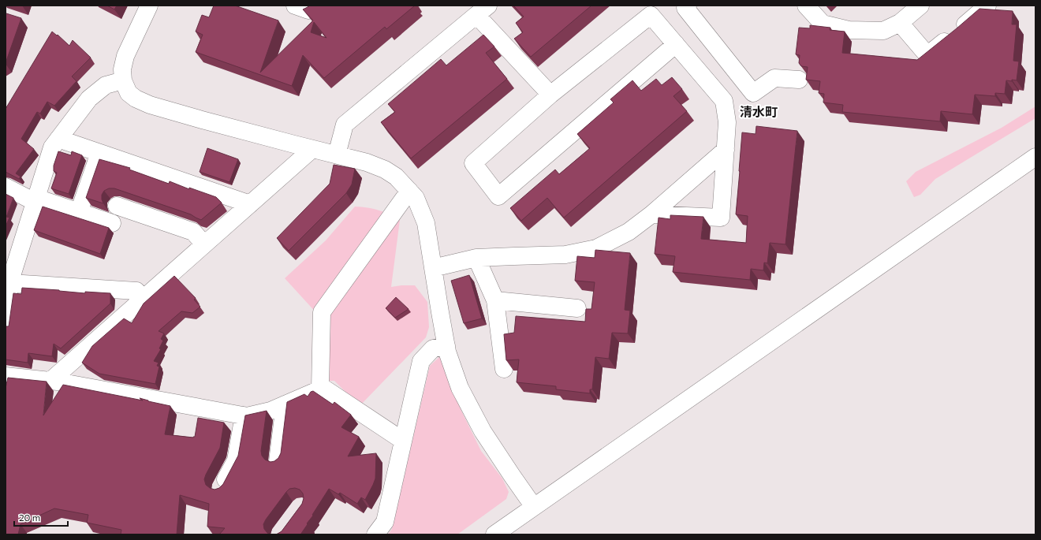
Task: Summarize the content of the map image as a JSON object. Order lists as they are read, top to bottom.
{
  "districts": ["清水町"],
  "scale_bar": "20 m"
}
